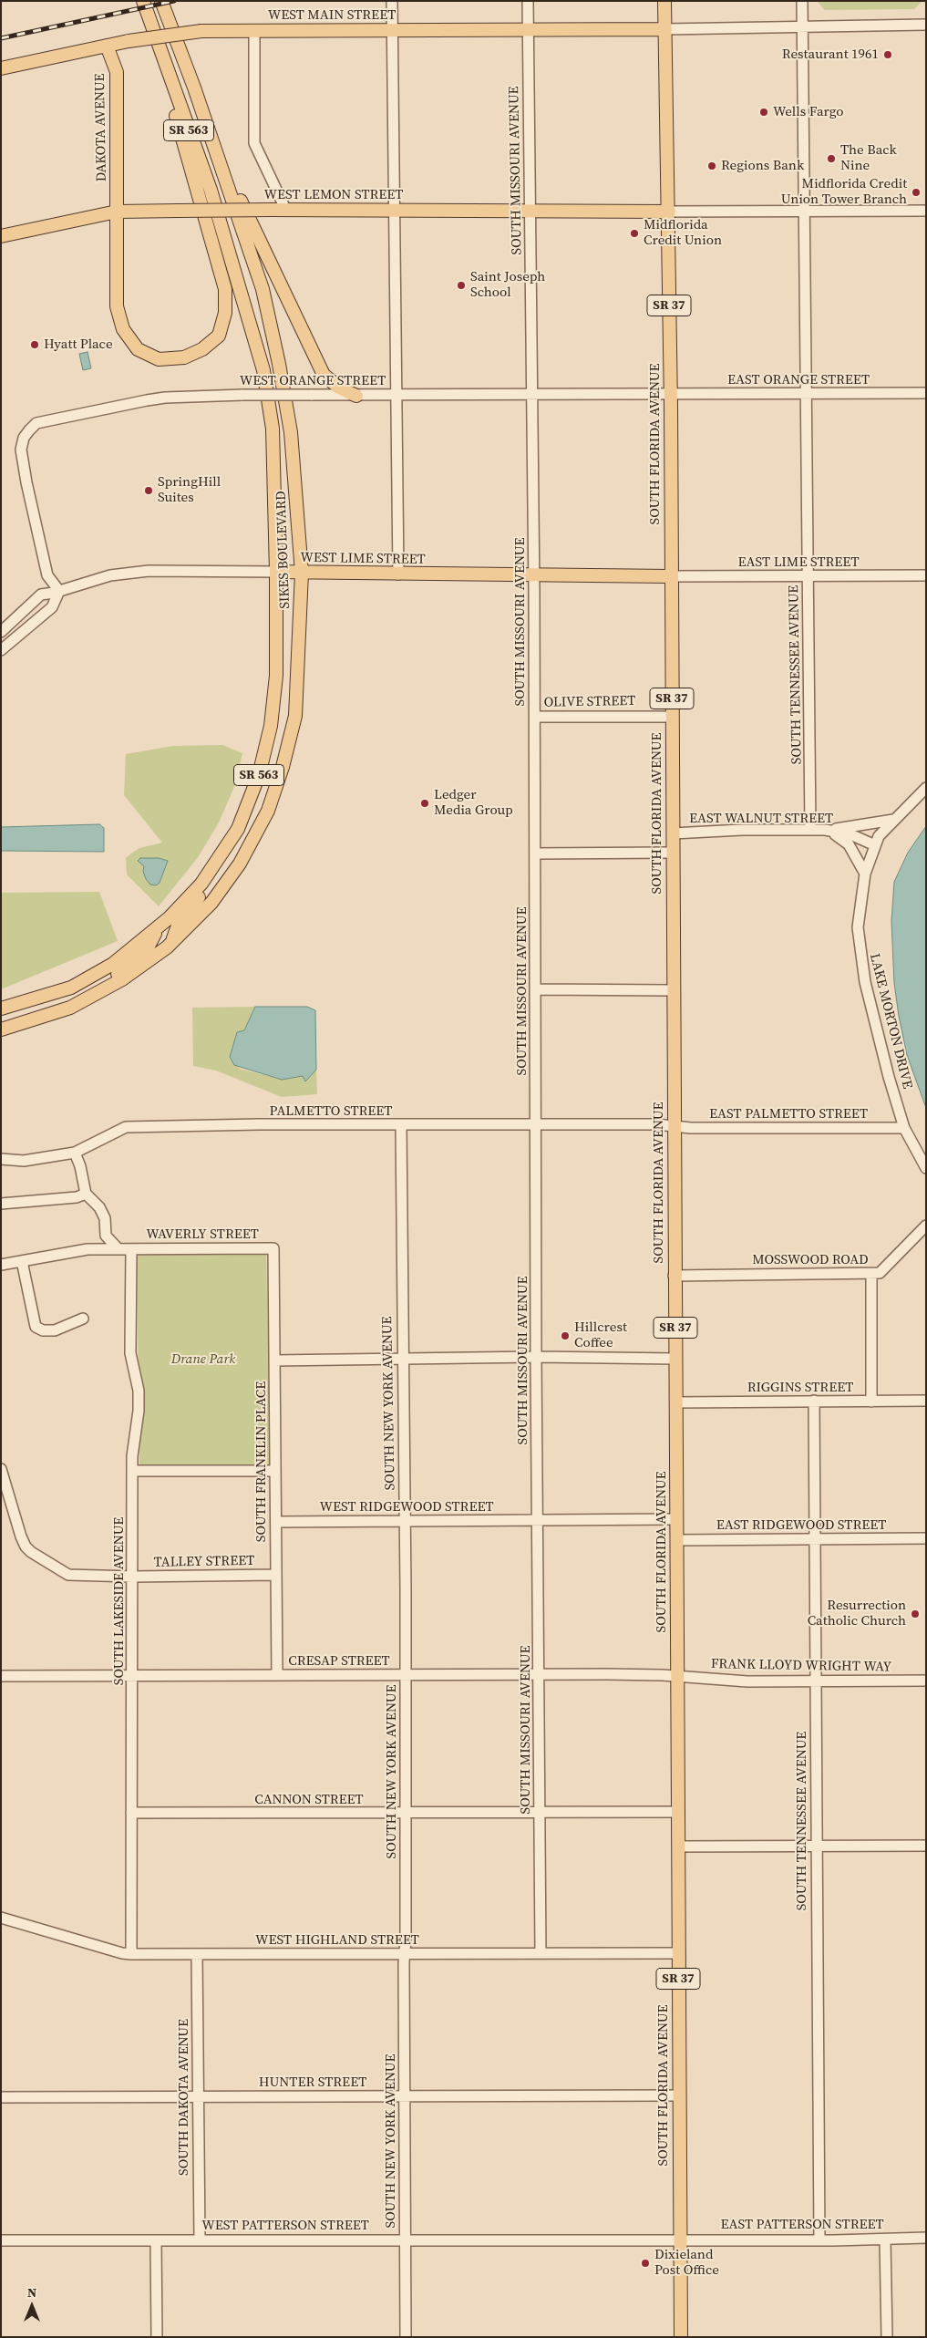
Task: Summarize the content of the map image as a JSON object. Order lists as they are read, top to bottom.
{
  "streets": {
    "main road": [
      "WEST MAIN STREET",
      "DAKOTA AVENUE",
      "SR 563",
      "WEST LEMON STREET",
      "SR 37",
      "SOUTH FLORIDA AVENUE",
      "SIKES BOULEVARD",
      "WEST LIME STREET"
    ],
    "street": [
      "SOUTH MISSOURI AVENUE",
      "EAST ORANGE STREET",
      "WEST ORANGE STREET",
      "EAST LIME STREET",
      "SOUTH TENNESSEE AVENUE",
      "OLIVE STREET",
      "EAST WALNUT STREET",
      "LAKE MORTON DRIVE",
      "PALMETTO STREET",
      "EAST PALMETTO STREET",
      "WAVERLY STREET",
      "MOSSWOOD ROAD",
      "RIGGINS STREET",
      "SOUTH NEW YORK AVENUE",
      "SOUTH FRANKLIN PLACE",
      "WEST RIDGEWOOD STREET",
      "EAST RIDGEWOOD STREET",
      "TALLEY STREET",
      "SOUTH LAKESIDE AVENUE",
      "CRESAP STREET",
      "FRANK LLOYD WRIGHT WAY",
      "CANNON STREET",
      "WEST HIGHLAND STREET",
      "HUNTER STREET",
      "SOUTH DAKOTA AVENUE",
      "EAST PATTERSON STREET",
      "WEST PATTERSON STREET"
    ]
  },
  "crossings": [
    ["WEST MAIN STREET", "DAKOTA AVENUE"],
    ["WEST MAIN STREET", "SOUTH MISSOURI AVENUE"],
    ["WEST MAIN STREET", "SOUTH FLORIDA AVENUE"],
    ["DAKOTA AVENUE", "WEST LEMON STREET"],
    ["DAKOTA AVENUE", "SIKES BOULEVARD"],
    ["SOUTH MISSOURI AVENUE", "WEST LEMON STREET"],
    ["SOUTH MISSOURI AVENUE", "WEST ORANGE STREET"],
    ["SOUTH MISSOURI AVENUE", "WEST LIME STREET"],
    ["SOUTH MISSOURI AVENUE", "OLIVE STREET"],
    ["SOUTH MISSOURI AVENUE", "PALMETTO STREET"],
    ["SOUTH MISSOURI AVENUE", "WEST RIDGEWOOD STREET"],
    ["SOUTH MISSOURI AVENUE", "CRESAP STREET"],
    ["SOUTH MISSOURI AVENUE", "CANNON STREET"],
    ["SOUTH MISSOURI AVENUE", "WEST HIGHLAND STREET"],
    ["WEST LEMON STREET", "SOUTH FLORIDA AVENUE"],
    ["EAST ORANGE STREET", "WEST ORANGE STREET"],
    ["EAST ORANGE STREET", "SOUTH FLORIDA AVENUE"],
    ["EAST ORANGE STREET", "SOUTH TENNESSEE AVENUE"],
    ["WEST ORANGE STREET", "SOUTH FLORIDA AVENUE"],
    ["WEST ORANGE STREET", "WEST LIME STREET"],
    ["SOUTH FLORIDA AVENUE", "WEST LIME STREET"],
    ["SOUTH FLORIDA AVENUE", "EAST LIME STREET"],
    ["SOUTH FLORIDA AVENUE", "OLIVE STREET"],
    ["SOUTH FLORIDA AVENUE", "EAST WALNUT STREET"],
    ["SOUTH FLORIDA AVENUE", "PALMETTO STREET"],
    ["SOUTH FLORIDA AVENUE", "EAST PALMETTO STREET"],
    ["SOUTH FLORIDA AVENUE", "MOSSWOOD ROAD"],
    ["SOUTH FLORIDA AVENUE", "RIGGINS STREET"],
    ["SOUTH FLORIDA AVENUE", "WEST RIDGEWOOD STREET"],
    ["SOUTH FLORIDA AVENUE", "EAST RIDGEWOOD STREET"],
    ["SOUTH FLORIDA AVENUE", "CRESAP STREET"],
    ["SOUTH FLORIDA AVENUE", "FRANK LLOYD WRIGHT WAY"],
    ["SOUTH FLORIDA AVENUE", "CANNON STREET"],
    ["SOUTH FLORIDA AVENUE", "WEST HIGHLAND STREET"],
    ["SOUTH FLORIDA AVENUE", "HUNTER STREET"],
    ["SOUTH FLORIDA AVENUE", "EAST PATTERSON STREET"],
    ["SOUTH FLORIDA AVENUE", "WEST PATTERSON STREET"],
    ["SIKES BOULEVARD", "WEST LIME STREET"],
    ["WEST LIME STREET", "EAST LIME STREET"],
    ["EAST LIME STREET", "SOUTH TENNESSEE AVENUE"],
    ["SOUTH TENNESSEE AVENUE", "EAST WALNUT STREET"],
    ["SOUTH TENNESSEE AVENUE", "RIGGINS STREET"],
    ["SOUTH TENNESSEE AVENUE", "EAST RIDGEWOOD STREET"],
    ["SOUTH TENNESSEE AVENUE", "FRANK LLOYD WRIGHT WAY"],
    ["SOUTH TENNESSEE AVENUE", "EAST PATTERSON STREET"],
    ["EAST WALNUT STREET", "LAKE MORTON DRIVE"],
    ["LAKE MORTON DRIVE", "EAST PALMETTO STREET"],
    ["PALMETTO STREET", "EAST PALMETTO STREET"],
    ["PALMETTO STREET", "SOUTH NEW YORK AVENUE"],
    ["WAVERLY STREET", "SOUTH FRANKLIN PLACE"],
    ["WAVERLY STREET", "SOUTH LAKESIDE AVENUE"],
    ["SOUTH NEW YORK AVENUE", "WEST RIDGEWOOD STREET"],
    ["SOUTH NEW YORK AVENUE", "CRESAP STREET"],
    ["SOUTH NEW YORK AVENUE", "CANNON STREET"],
    ["SOUTH NEW YORK AVENUE", "WEST HIGHLAND STREET"],
    ["SOUTH NEW YORK AVENUE", "HUNTER STREET"],
    ["SOUTH NEW YORK AVENUE", "WEST PATTERSON STREET"],
    ["SOUTH FRANKLIN PLACE", "WEST RIDGEWOOD STREET"],
    ["SOUTH FRANKLIN PLACE", "TALLEY STREET"],
    ["SOUTH FRANKLIN PLACE", "CRESAP STREET"],
    ["TALLEY STREET", "SOUTH LAKESIDE AVENUE"],
    ["SOUTH LAKESIDE AVENUE", "CRESAP STREET"],
    ["SOUTH LAKESIDE AVENUE", "CANNON STREET"],
    ["SOUTH LAKESIDE AVENUE", "WEST HIGHLAND STREET"],
    ["CRESAP STREET", "FRANK LLOYD WRIGHT WAY"],
    ["WEST HIGHLAND STREET", "SOUTH DAKOTA AVENUE"],
    ["HUNTER STREET", "SOUTH DAKOTA AVENUE"],
    ["SOUTH DAKOTA AVENUE", "WEST PATTERSON STREET"],
    ["EAST PATTERSON STREET", "WEST PATTERSON STREET"]
  ],
  "parks": ["Drane Park"],
  "places": [
    "Restaurant 1961",
    "Wells Fargo",
    "The Back Nine",
    "Regions Bank",
    "Midflorida Credit Union Tower Branch",
    "Midflorida Credit Union",
    "Saint Joseph School",
    "Hyatt Place",
    "SpringHill Suites",
    "Ledger Media Group",
    "Hillcrest Coffee",
    "Resurrection Catholic Church",
    "Dixieland Post Office"
  ],
  "north": "top"
}
